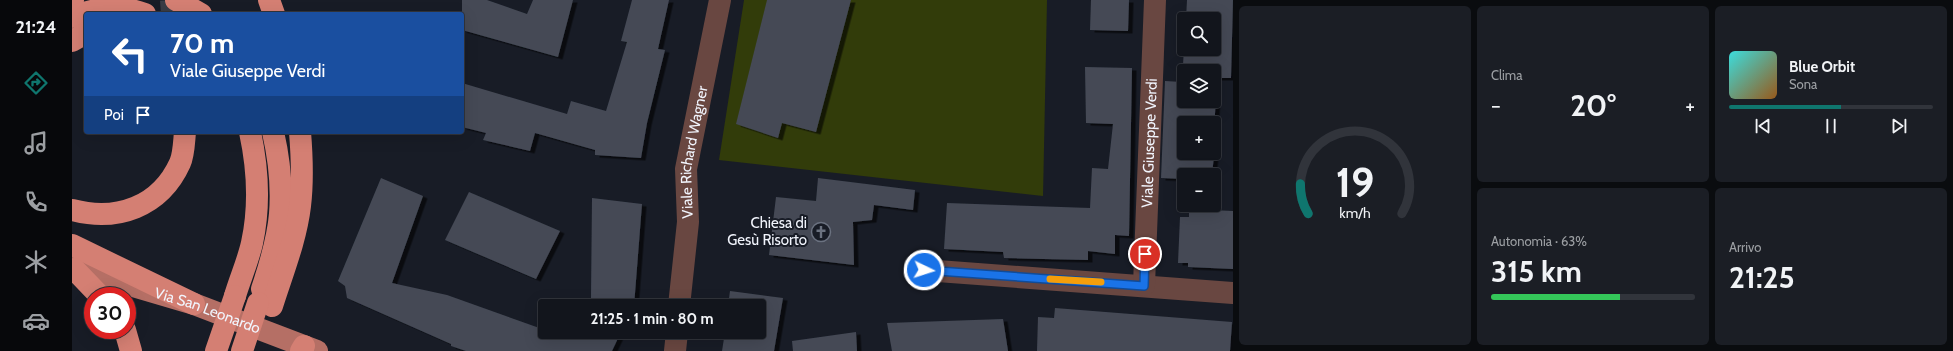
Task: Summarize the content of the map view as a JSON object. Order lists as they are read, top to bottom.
{
  "streets": {
    "main road": ["Via San Leonardo"],
    "street": ["Viale Giuseppe Verdi", "Viale Richard Wagner"]
  },
  "places": {
    "church": ["Chiesa di Gesù Risorto"]
  },
  "page": {
    "tabs": "21:24",
    "tile": [
      "Clima",
      ["Autonomia · 63%", "315 km"],
      ["Arrivo", "21:25"]
    ],
    "map_buttons": ["+", "−"],
    "turn": ["70 m", "Viale Giuseppe Verdi"],
    "song": ["Blue Orbit", "Sona"],
    "heat": ["−", "20°", "+"],
    "then": "Poi",
    "limit": "30",
    "trip": "21:25 · 1 min · 80 m",
    "gauge": ["19", "km/h"]
  }
}
